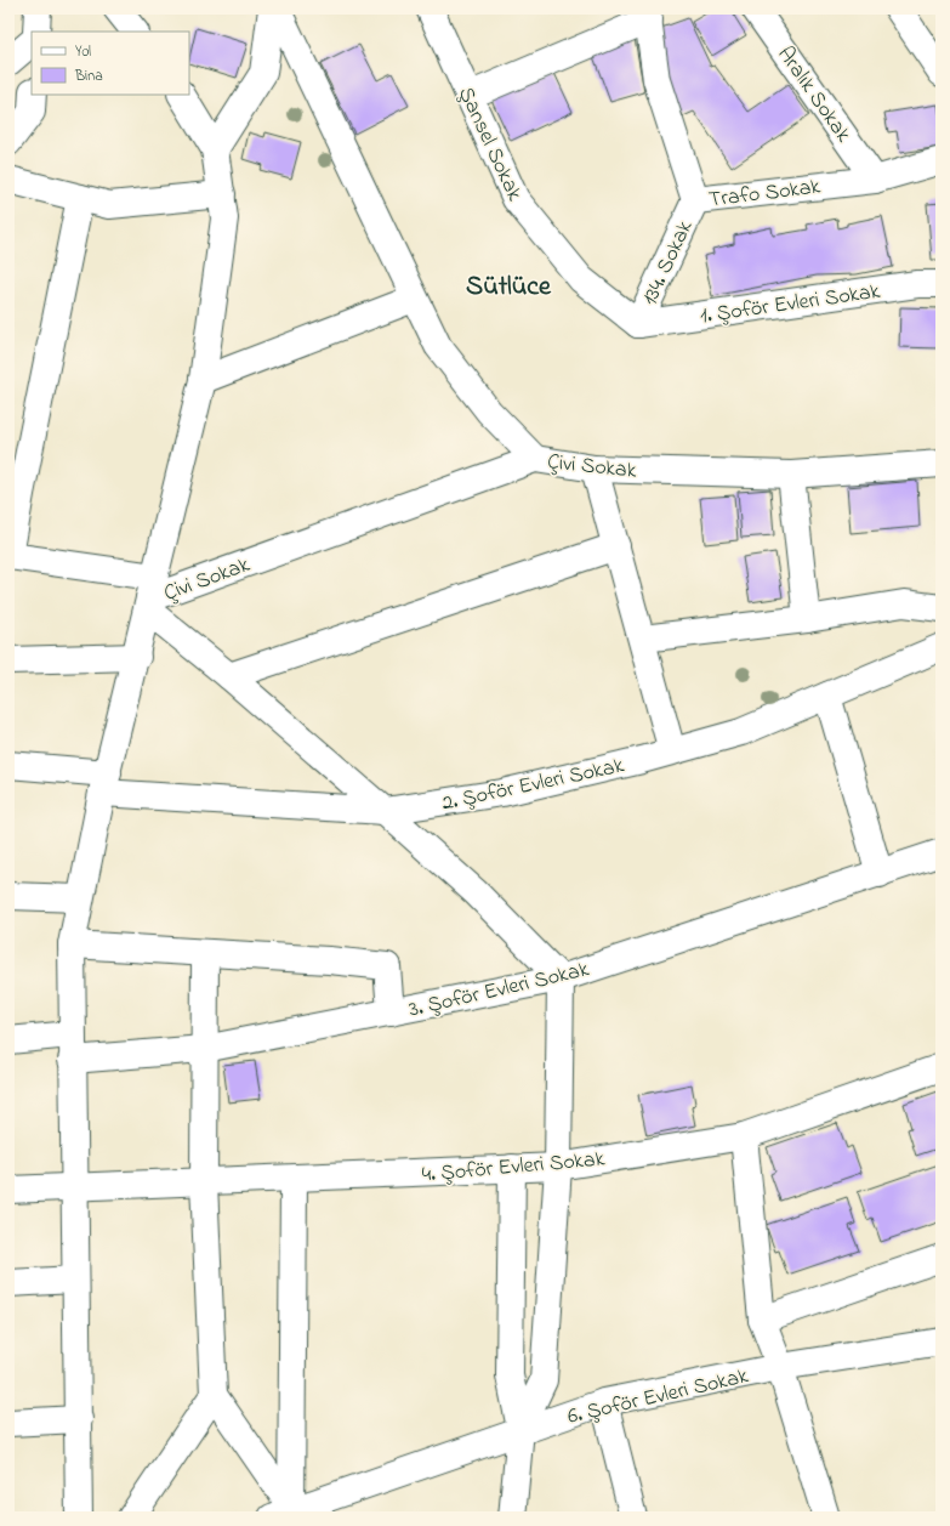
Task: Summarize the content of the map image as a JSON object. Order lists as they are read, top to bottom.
{
  "streets": {
    "street": [
      "Aralık Sokak",
      "Şansel Sokak",
      "Trafo Sokak",
      "134. Sokak",
      "1. Şoför Evleri Sokak",
      "Çivi Sokak",
      "2. Şoför Evleri Sokak",
      "3. Şoför Evleri Sokak",
      "4. Şoför Evleri Sokak",
      "6. Şoför Evleri Sokak"
    ]
  },
  "crossings": [
    ["Aralık Sokak", "Trafo Sokak"],
    ["Şansel Sokak", "134. Sokak"],
    ["Şansel Sokak", "1. Şoför Evleri Sokak"],
    ["Trafo Sokak", "134. Sokak"],
    ["134. Sokak", "1. Şoför Evleri Sokak"]
  ],
  "districts": ["Sütlüce"],
  "legend": ["Yol", "Bina"]
}
